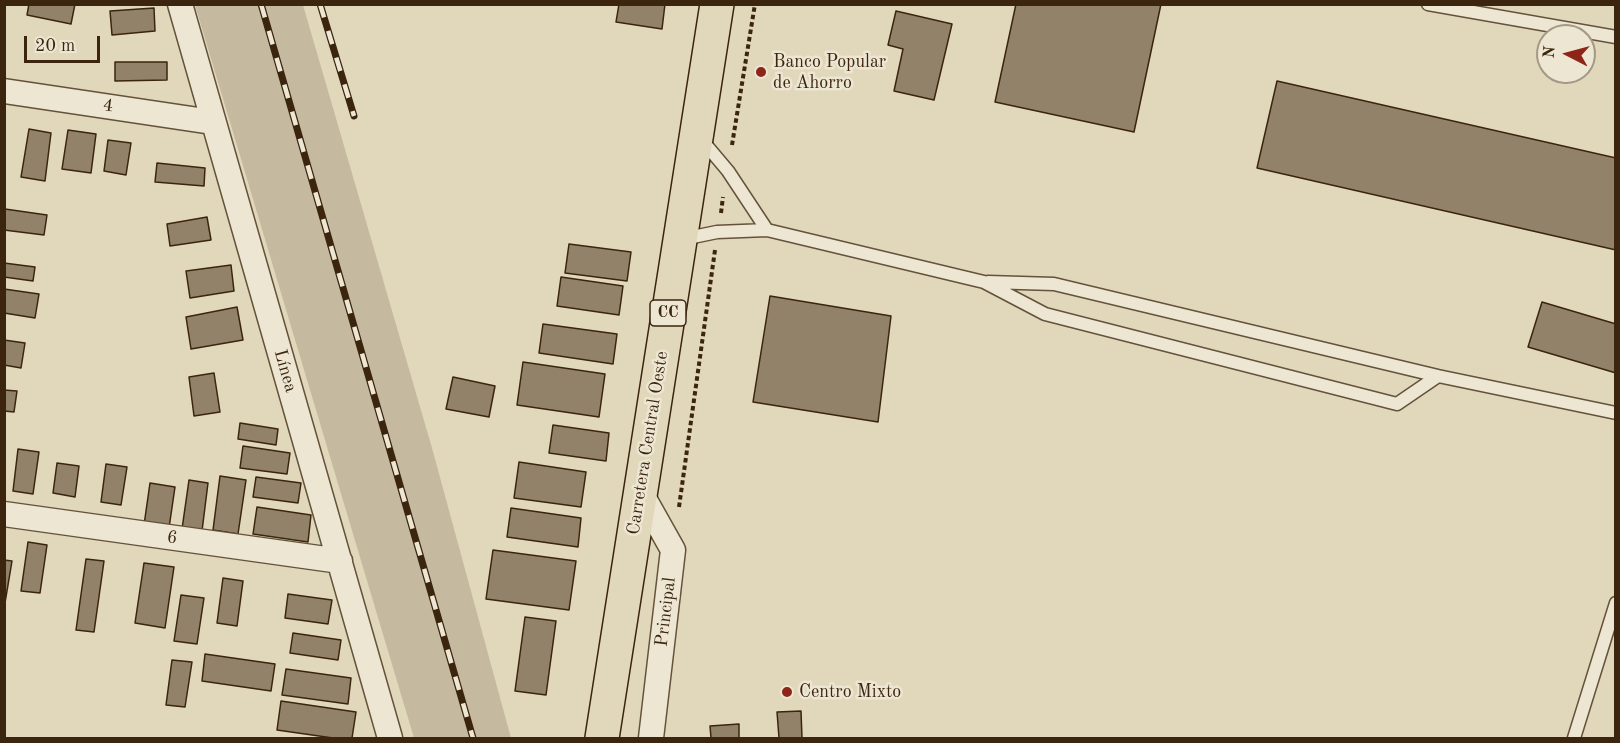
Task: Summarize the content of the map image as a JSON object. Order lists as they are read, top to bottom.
{
  "streets": {
    "main road": ["CC", "Carretera Central Oeste"],
    "street": [
      "4",
      "Línea",
      "6",
      "Principal"
    ]
  },
  "crossings": [
    ["4", "Línea"],
    ["Línea", "6"]
  ],
  "places": ["Banco Popular de Ahorro", "Centro Mixto"],
  "scale_bar": "20 m",
  "north": "left"
}
